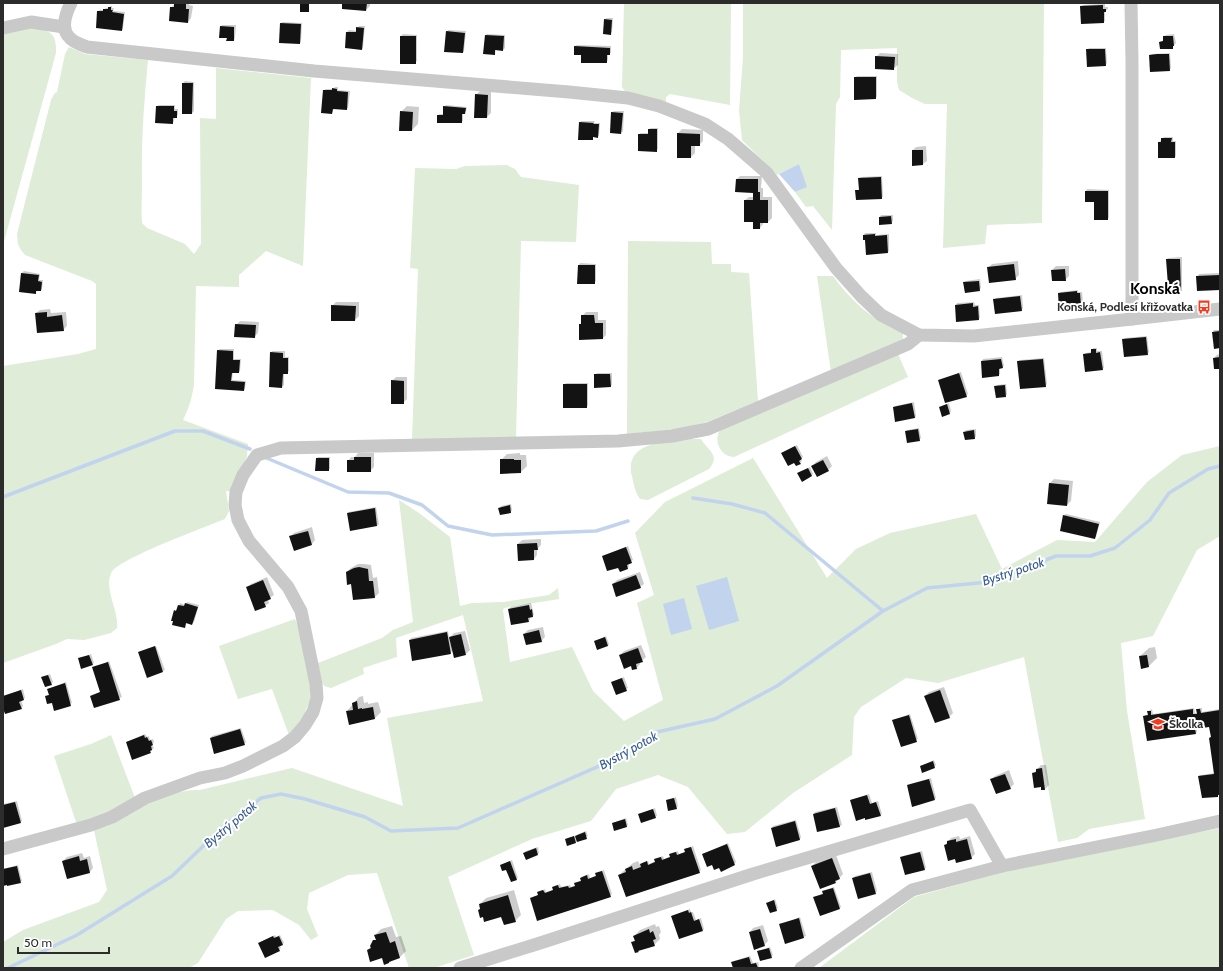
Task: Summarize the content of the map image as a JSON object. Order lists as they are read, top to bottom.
{
  "districts": ["Konská"],
  "water": ["Bystrý potok"],
  "places": {
    "bus stop": ["Konská, Podlesí křižovatka"],
    "school or university": ["Školka"]
  },
  "scale_bar": "50 m"
}
